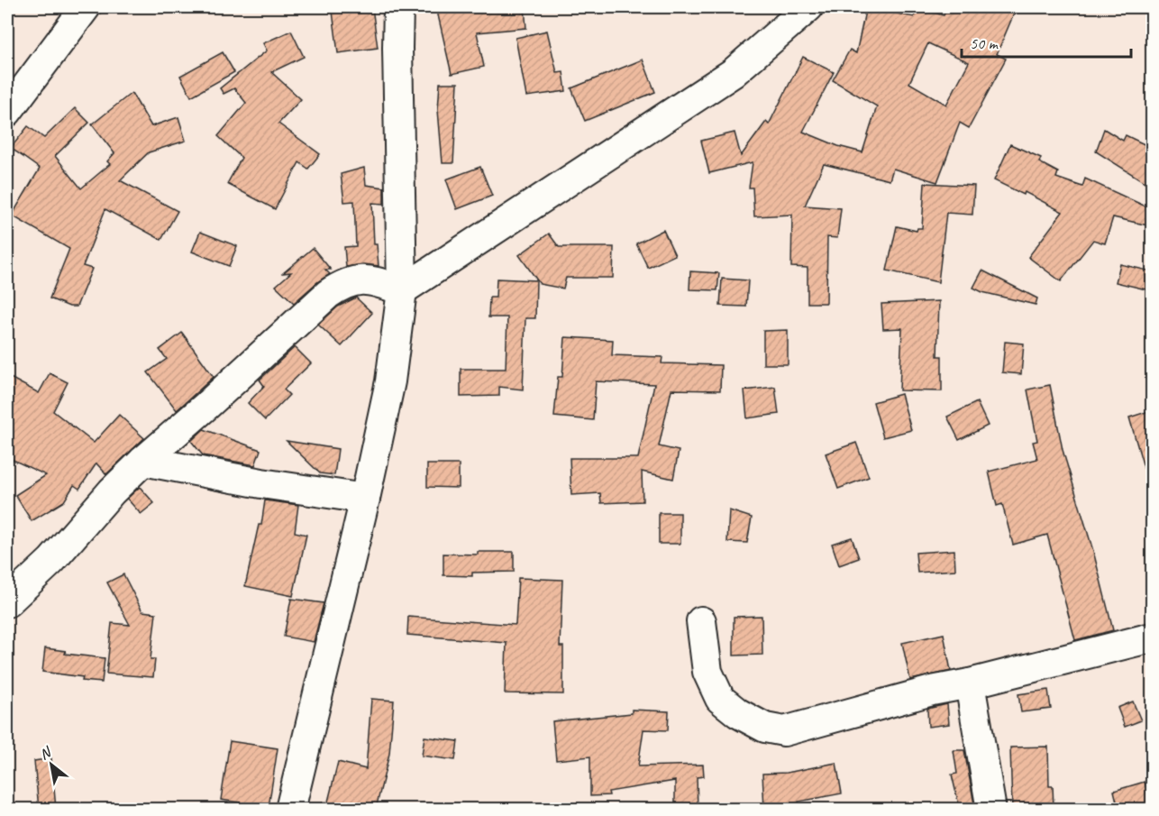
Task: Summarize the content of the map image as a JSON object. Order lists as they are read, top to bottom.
{
  "scale_bar": "50 m",
  "north": "top left"
}
